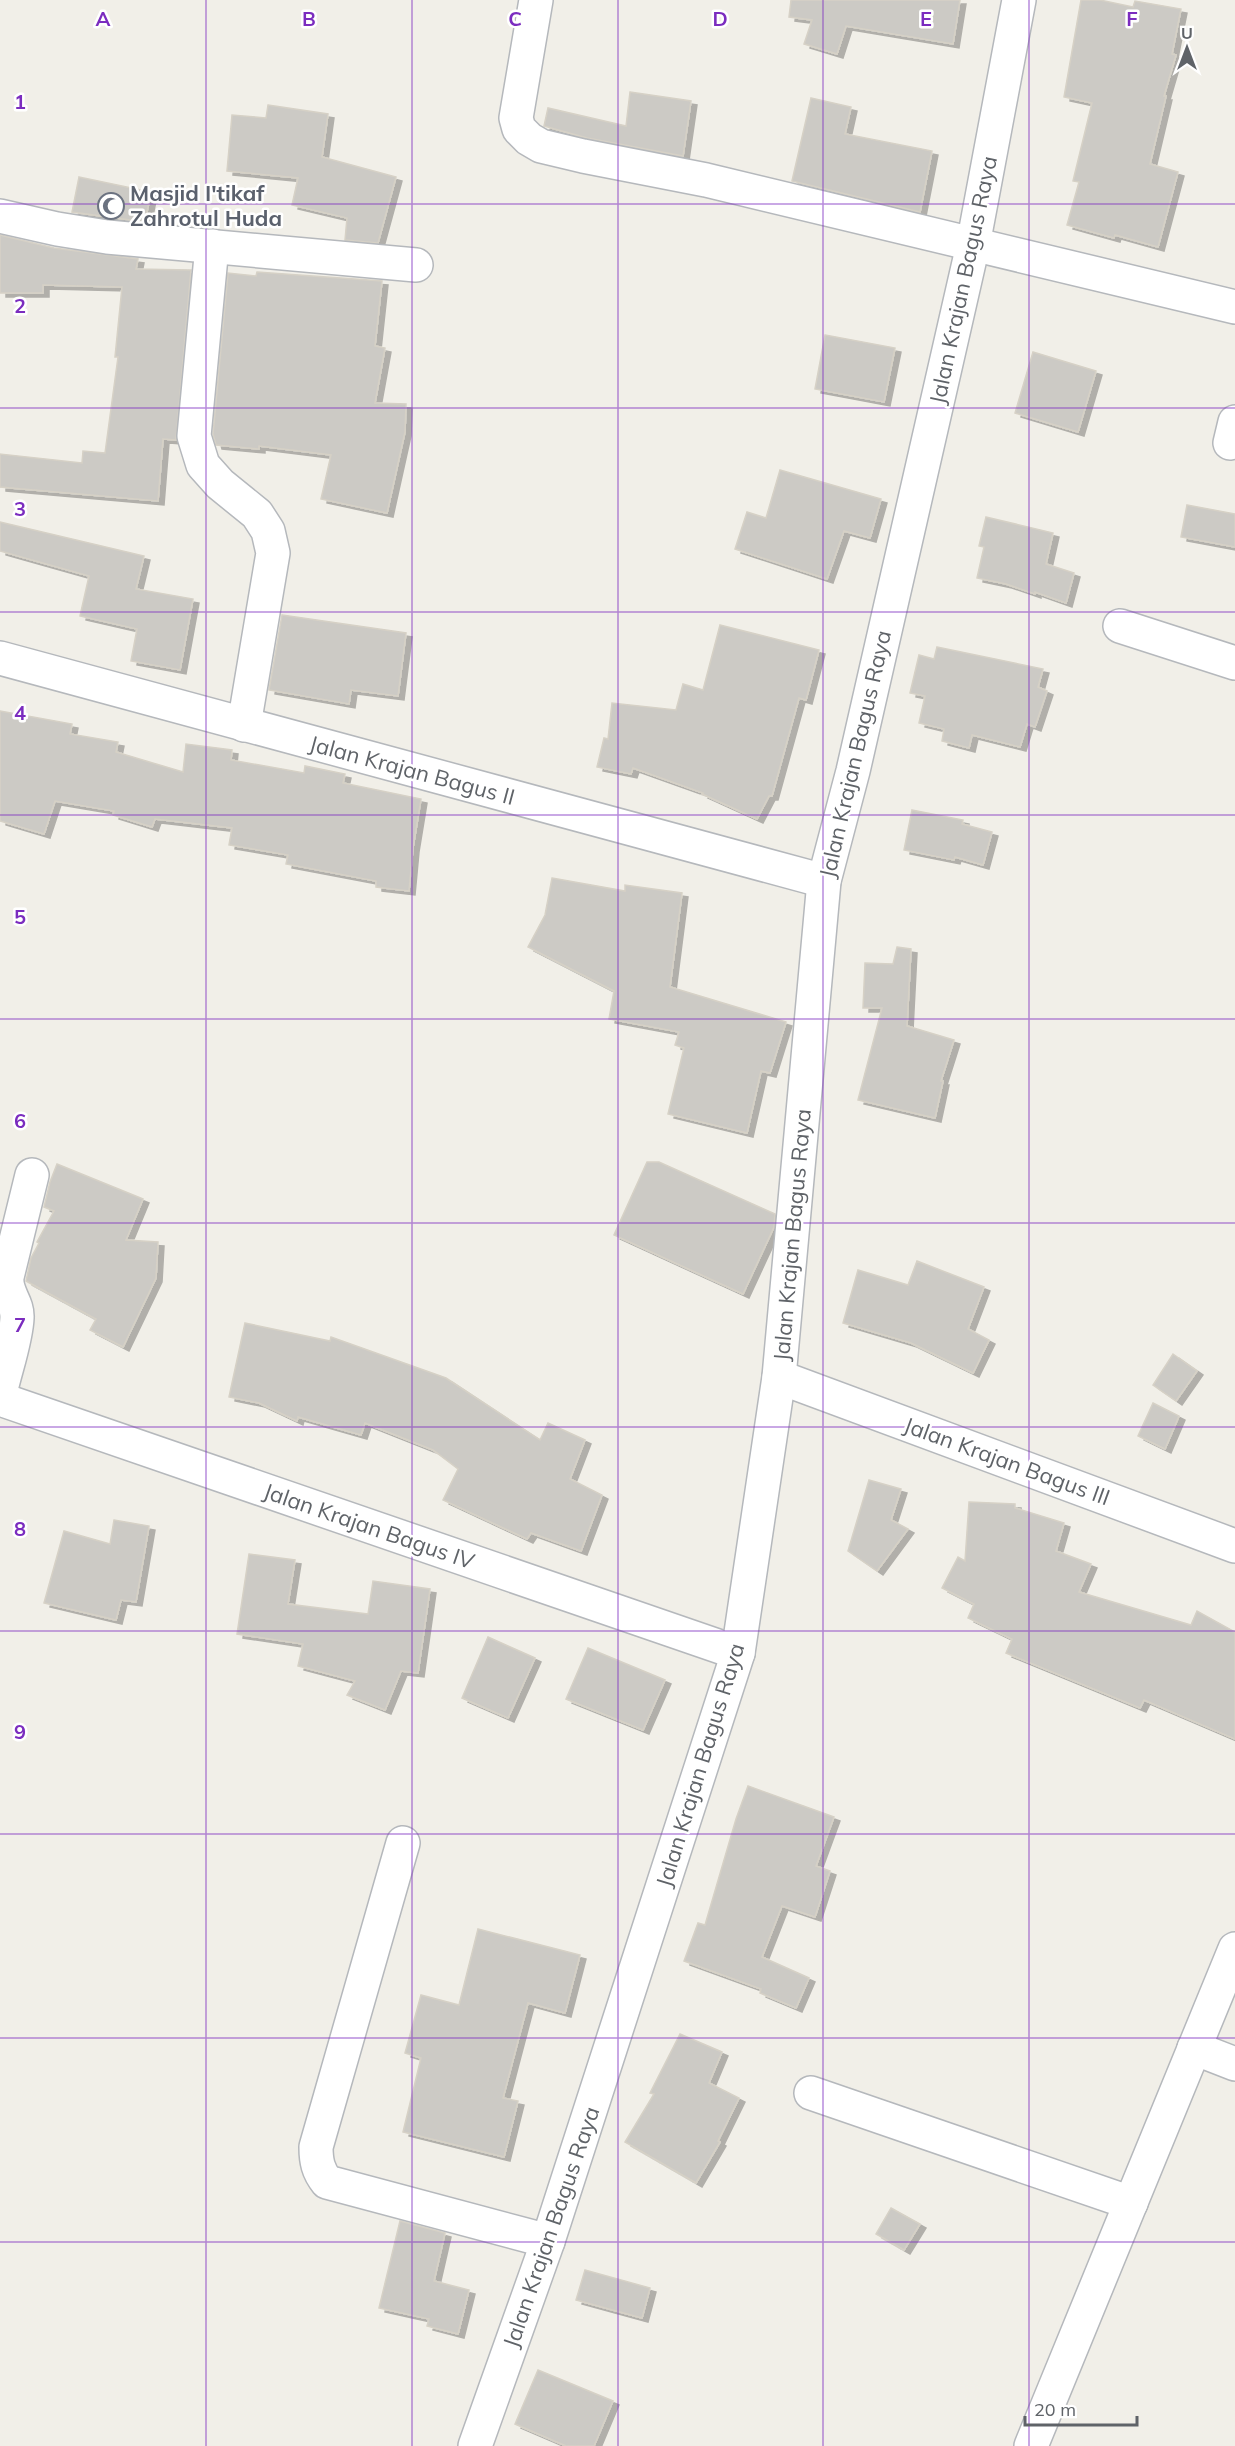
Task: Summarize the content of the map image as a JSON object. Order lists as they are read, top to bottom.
{
  "streets": {
    "street": [
      "Jalan Krajan Bagus Raya",
      "Jalan Krajan Bagus II",
      "Jalan Krajan Bagus III",
      "Jalan Krajan Bagus IV"
    ]
  },
  "crossings": [
    ["Jalan Krajan Bagus Raya", "Jalan Krajan Bagus II"],
    ["Jalan Krajan Bagus Raya", "Jalan Krajan Bagus III"],
    ["Jalan Krajan Bagus Raya", "Jalan Krajan Bagus IV"]
  ],
  "places": {
    "mosque": ["Masjid I'tikaf Zahrotul Huda"]
  },
  "scale_bar": "20 m",
  "north": "top",
  "grid": {
    "columns": [
      "A",
      "B",
      "C",
      "D",
      "E",
      "F"
    ],
    "rows": [
      "1",
      "2",
      "3",
      "4",
      "5",
      "6",
      "7",
      "8",
      "9"
    ]
  }
}
